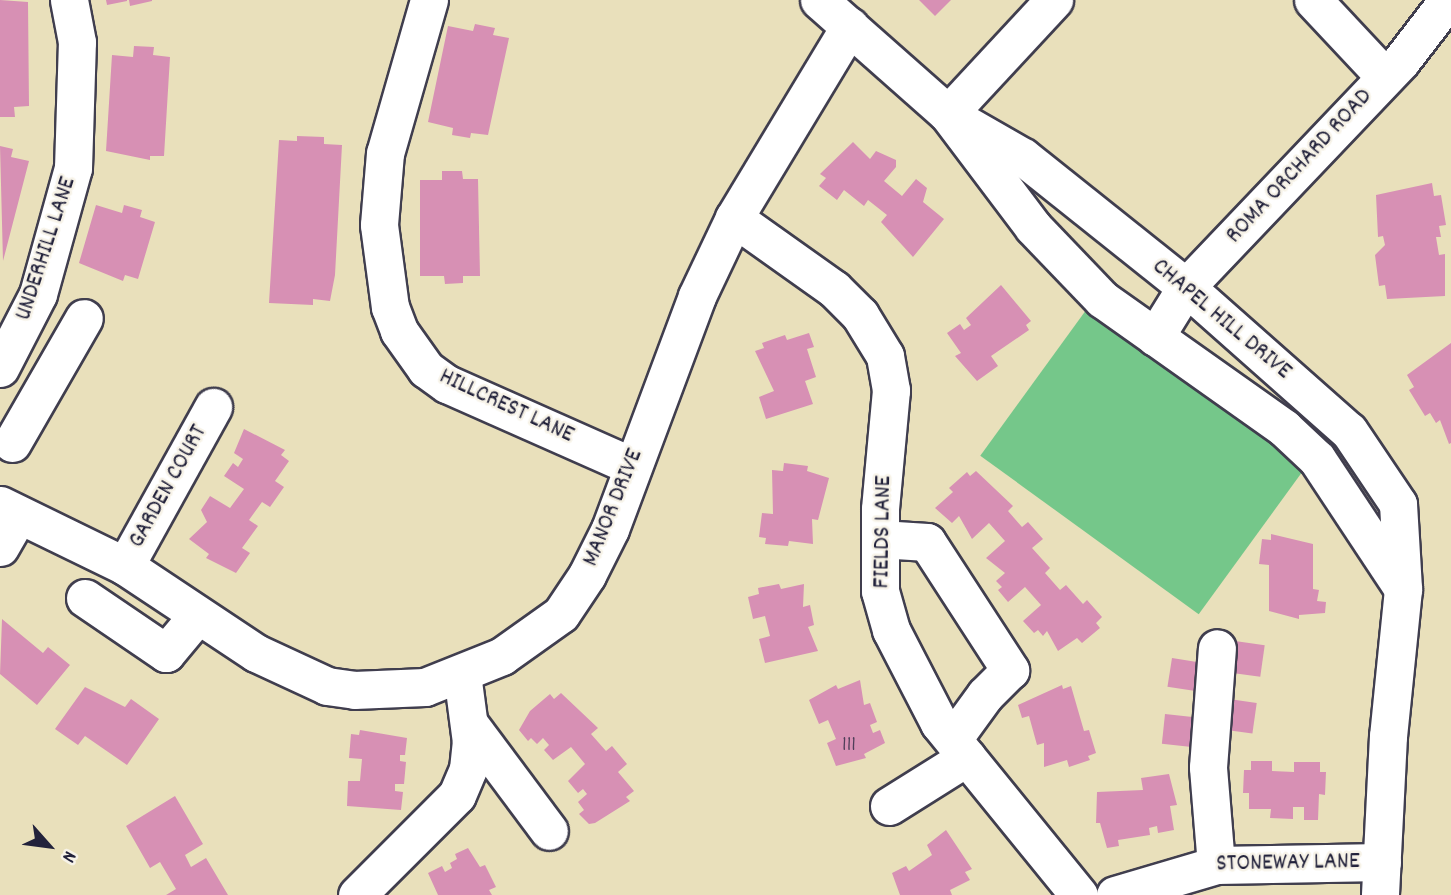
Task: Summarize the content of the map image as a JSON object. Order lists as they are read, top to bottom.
{
  "streets": {
    "street": [
      "ROMA ORCHARD ROAD",
      "UNDERHILL LANE",
      "CHAPEL HILL DRIVE",
      "HILLCREST LANE",
      "GARDEN COURT",
      "MANOR DRIVE",
      "FIELDS LANE",
      "STONEWAY LANE"
    ]
  },
  "crossings": [
    ["ROMA ORCHARD ROAD", "CHAPEL HILL DRIVE"],
    ["CHAPEL HILL DRIVE", "MANOR DRIVE"],
    ["CHAPEL HILL DRIVE", "STONEWAY LANE"],
    ["HILLCREST LANE", "MANOR DRIVE"],
    ["GARDEN COURT", "MANOR DRIVE"],
    ["MANOR DRIVE", "FIELDS LANE"]
  ],
  "house_numbers": ["111"],
  "north": "bottom right"
}
